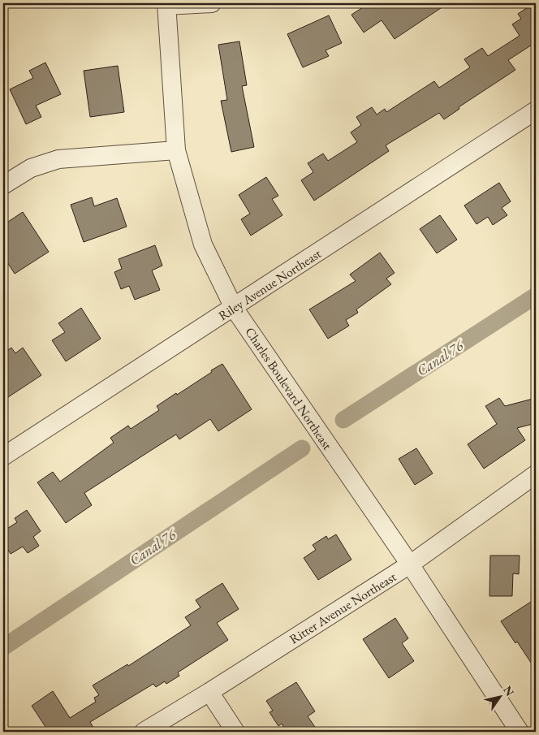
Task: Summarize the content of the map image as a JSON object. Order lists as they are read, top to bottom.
{
  "streets": {
    "street": ["Riley Avenue Northeast", "Charles Boulevard Northeast", "Ritter Avenue Northeast"]
  },
  "crossings": [
    ["Riley Avenue Northeast", "Charles Boulevard Northeast"],
    ["Charles Boulevard Northeast", "Ritter Avenue Northeast"]
  ],
  "water": ["Canal 76"],
  "north": "top right"
}
